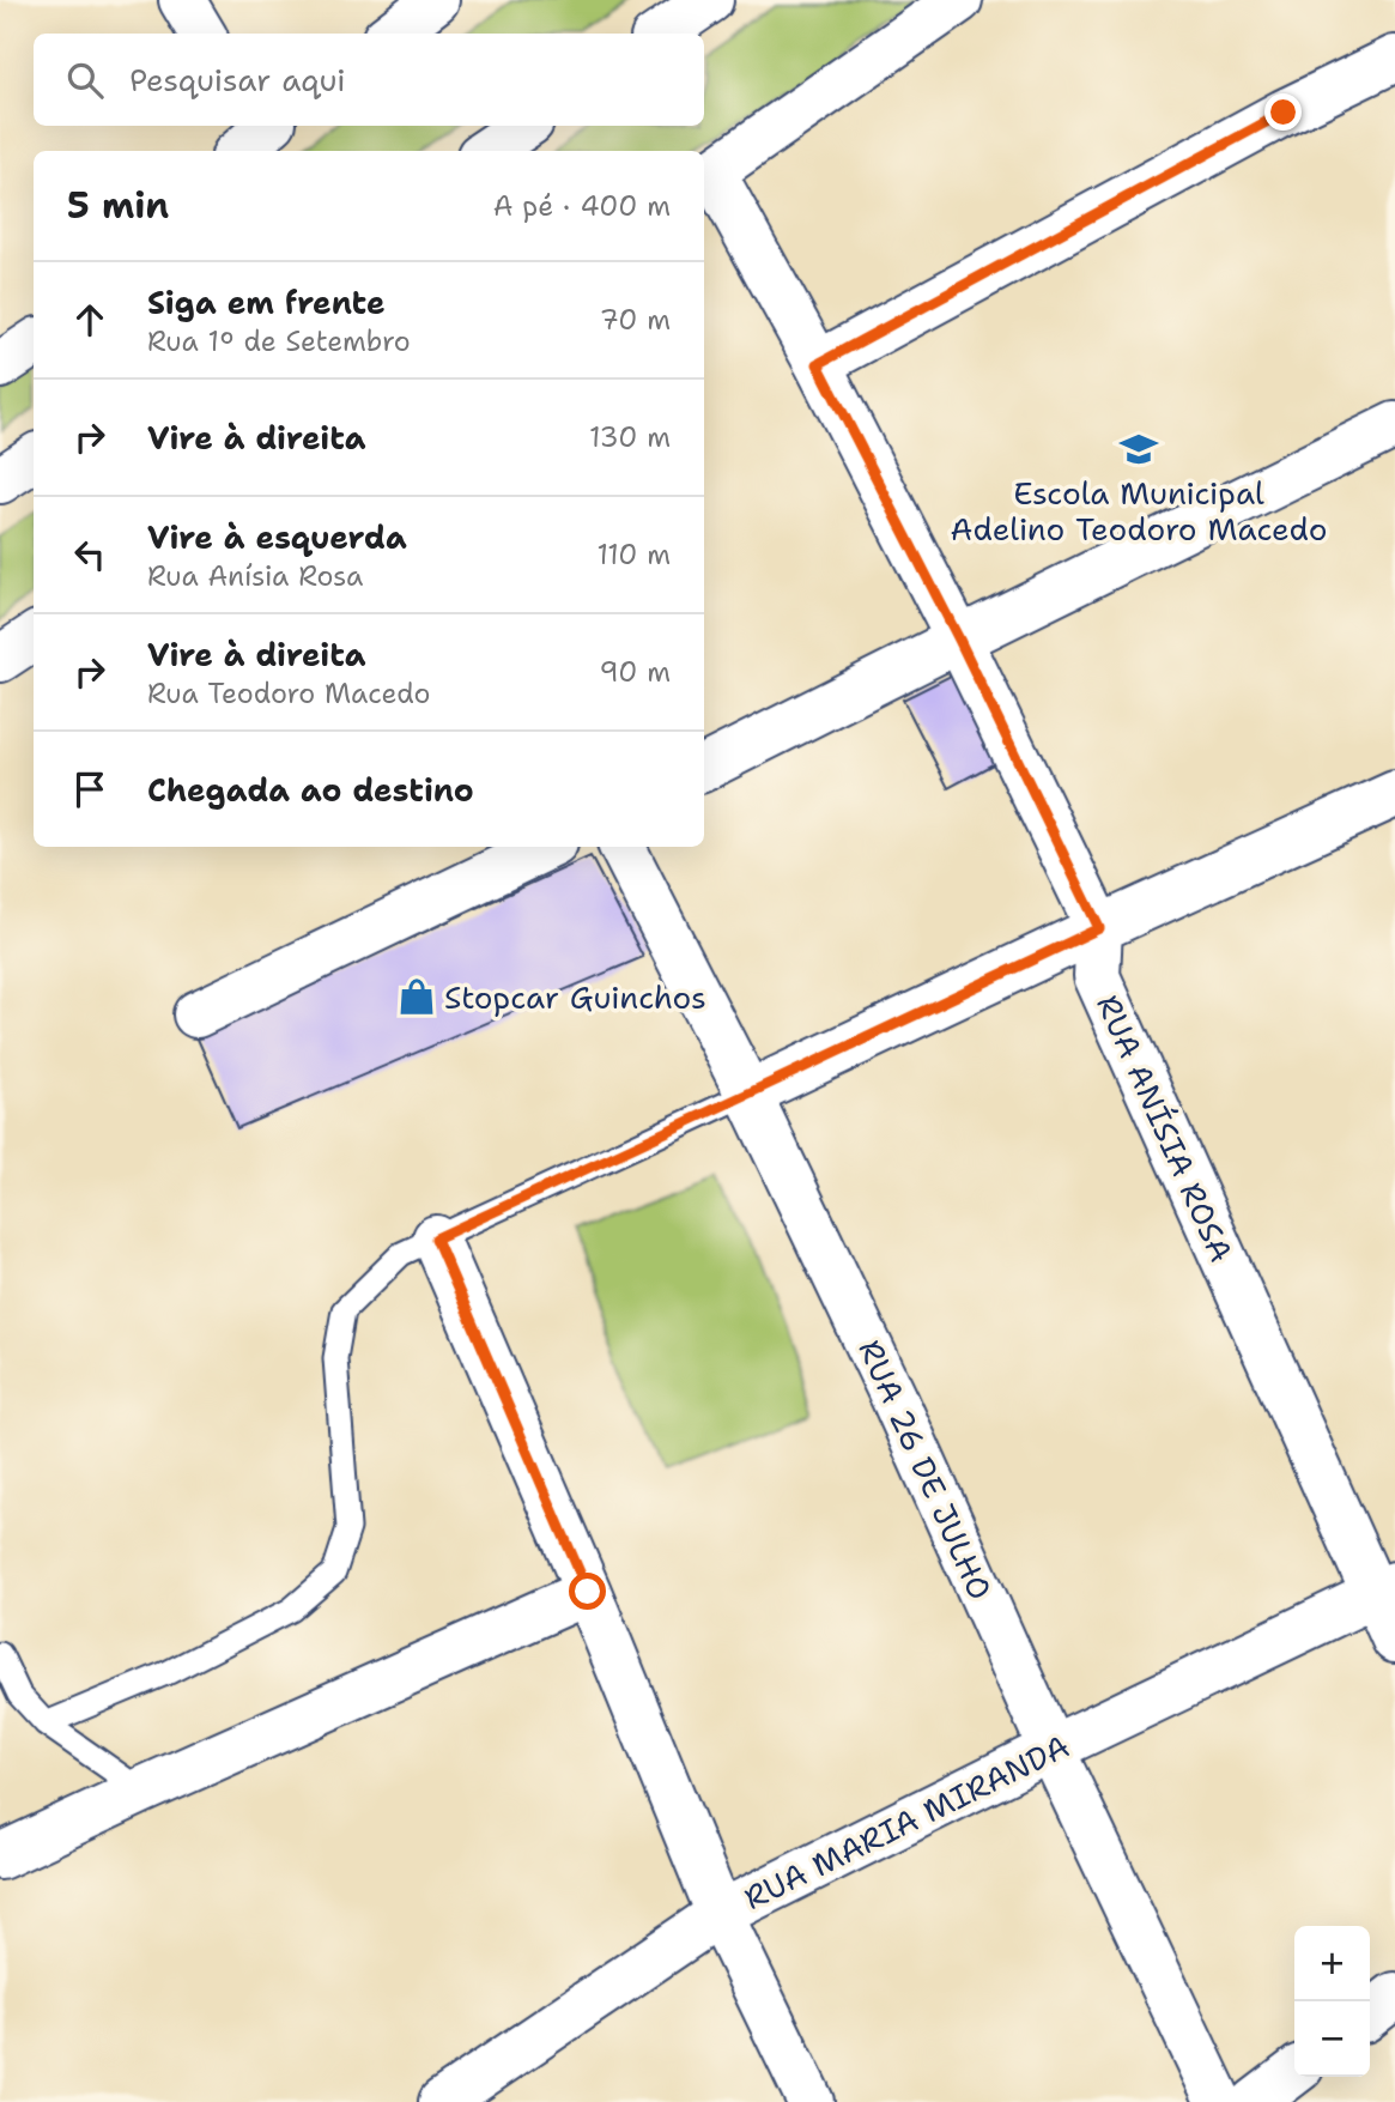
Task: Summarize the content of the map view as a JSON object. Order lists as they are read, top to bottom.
{
  "streets": {
    "main road": ["RUA ANÍSIA ROSA", "RUA 26 DE JULHO", "RUA MARIA MIRANDA"]
  },
  "crossings": [
    ["RUA ANÍSIA ROSA", "RUA MARIA MIRANDA"],
    ["RUA 26 DE JULHO", "RUA MARIA MIRANDA"]
  ],
  "places": {
    "school or university": ["Escola Municipal Adelino Teodoro Macedo"],
    "shop": ["Stopcar Guinchos"]
  },
  "page": {
    "search": "Pesquisar aqui",
    "heading": ["5 min", "A pé · 400 m"],
    "list": [
      ["Siga em frente", "Rua 1º de Setembro", "70 m"],
      ["Vire à direita", "130 m"],
      ["Vire à esquerda", "Rua Anísia Rosa", "110 m"],
      ["Vire à direita", "Rua Teodoro Macedo", "90 m"],
      "Chegada ao destino"
    ],
    "map_buttons": ["+", "−"]
  }
}
